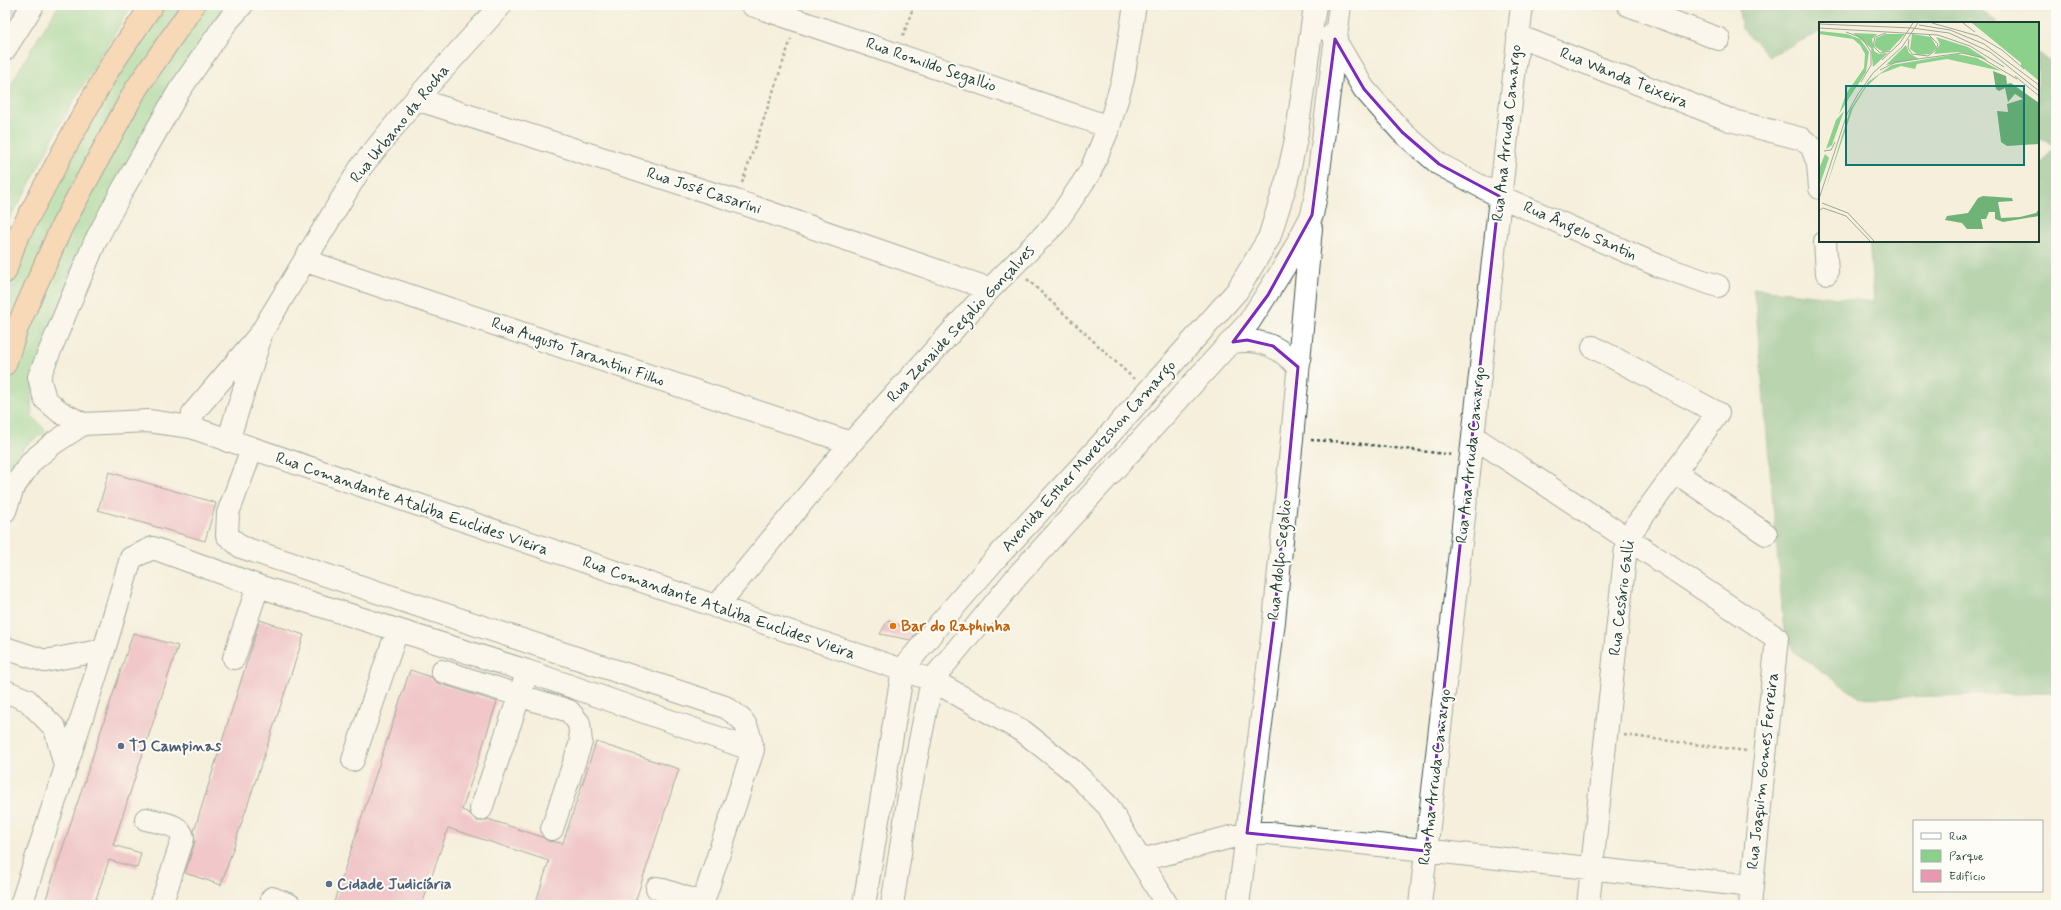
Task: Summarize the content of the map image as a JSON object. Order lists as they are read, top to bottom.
{
  "streets": {
    "street": [
      "Rua Romildo Segallio",
      "Rua Wanda Teixeira",
      "Rua Urbano da Rocha",
      "Rua Ana Arruda Camargo",
      "Rua José Casarini",
      "Rua Ângelo Santin",
      "Rua Zenaide Segalio Gonçalves",
      "Rua Augusto Tarantini Filho",
      "Avenida Esther Moretzshon Camargo",
      "Rua Comandante Ataliba Euclides Vieira",
      "Rua Adolfo Segalio",
      "Rua Cesário Galli",
      "Rua Joaquim Gomes Ferreira"
    ]
  },
  "crossings": [
    ["Rua Romildo Segallio", "Rua Zenaide Segalio Gonçalves"],
    ["Rua Wanda Teixeira", "Rua Ana Arruda Camargo"],
    ["Rua Urbano da Rocha", "Rua José Casarini"],
    ["Rua Urbano da Rocha", "Rua Augusto Tarantini Filho"],
    ["Rua Urbano da Rocha", "Rua Comandante Ataliba Euclides Vieira"],
    ["Rua Ana Arruda Camargo", "Rua Ângelo Santin"],
    ["Rua José Casarini", "Rua Zenaide Segalio Gonçalves"],
    ["Rua Ângelo Santin", "Avenida Esther Moretzshon Camargo"],
    ["Rua Zenaide Segalio Gonçalves", "Rua Augusto Tarantini Filho"],
    ["Rua Zenaide Segalio Gonçalves", "Rua Comandante Ataliba Euclides Vieira"],
    ["Avenida Esther Moretzshon Camargo", "Rua Comandante Ataliba Euclides Vieira"],
    ["Avenida Esther Moretzshon Camargo", "Rua Adolfo Segalio"],
    ["Rua Cesário Galli", "Rua Joaquim Gomes Ferreira"]
  ],
  "places": ["Bar do Raphinha", "TJ Campinas", "Cidade Judiciária"],
  "legend": ["Rua", "Parque", "Edifício"]
}
